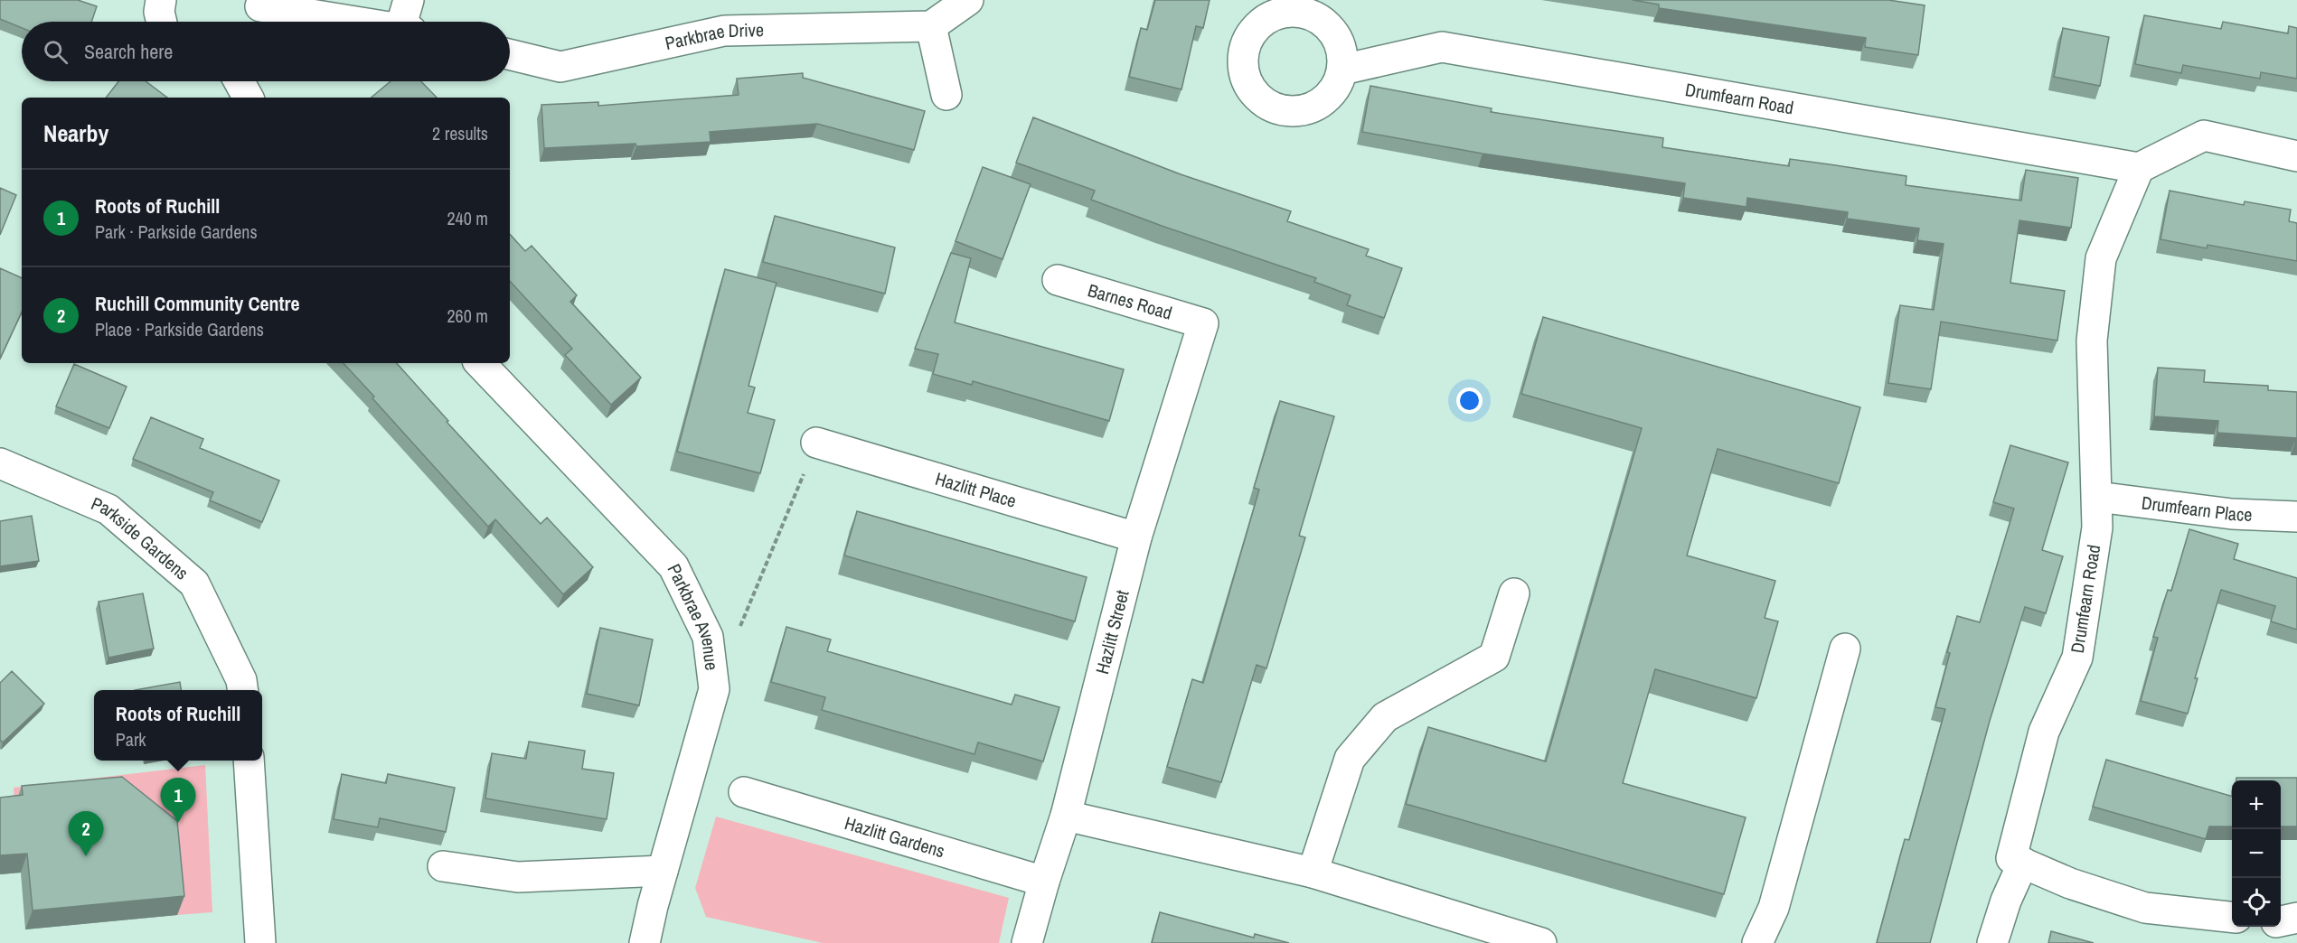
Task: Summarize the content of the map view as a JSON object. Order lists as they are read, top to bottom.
{
  "streets": {
    "street": [
      "Parkbrae Drive",
      "Drumfearn Road",
      "Barnes Road",
      "Hazlitt Place",
      "Drumfearn Place",
      "Parkside Gardens",
      "Parkbrae Avenue",
      "Hazlitt Street",
      "Hazlitt Gardens"
    ]
  },
  "crossings": [
    ["Drumfearn Road", "Drumfearn Place"],
    ["Barnes Road", "Hazlitt Street"],
    ["Hazlitt Place", "Hazlitt Street"],
    ["Hazlitt Street", "Hazlitt Gardens"]
  ],
  "page": {
    "search": "Search here",
    "heading": ["Nearby", "2 results"],
    "list": [
      {
        "mark": "1",
        "name": "Roots of Ruchill",
        "note": "Park · Parkside Gardens",
        "value": "240 m"
      },
      {
        "mark": "2",
        "name": "Ruchill Community Centre",
        "note": "Place · Parkside Gardens",
        "value": "260 m"
      }
    ],
    "popup": ["Roots of Ruchill", "Park"],
    "pins": ["1", "2"],
    "map_buttons": ["+", "−"]
  }
}
